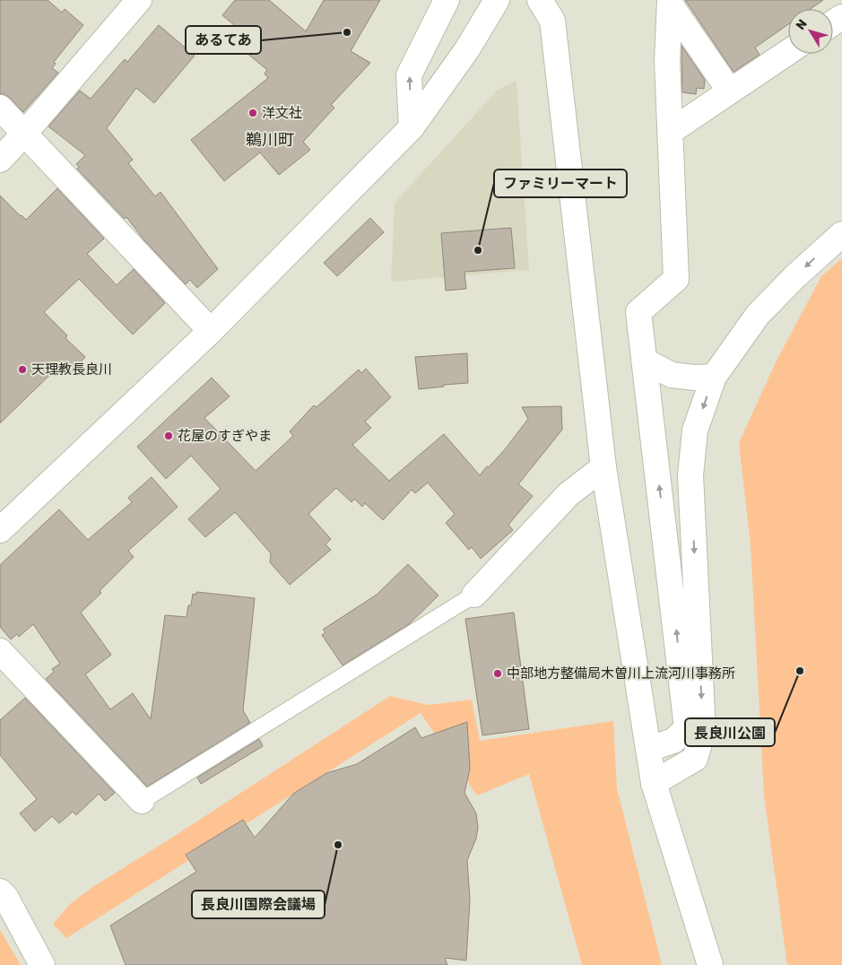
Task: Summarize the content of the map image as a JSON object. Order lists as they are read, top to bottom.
{
  "districts": ["鵜川町"],
  "places": [
    "あるてあ",
    "洋文社",
    "ファミリーマート",
    "天理教長良川",
    "花屋のすぎやま",
    "長良川公園",
    "中部地方整備局木曽川上流河川事務所",
    "長良川国際会議場"
  ],
  "north": "top left"
}
